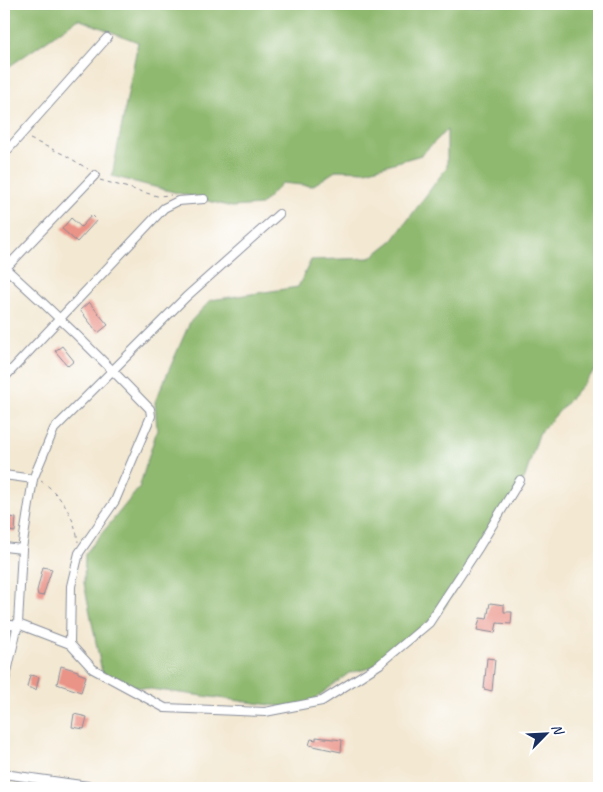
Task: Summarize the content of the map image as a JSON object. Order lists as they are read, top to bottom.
{
  "north": "top right"
}
